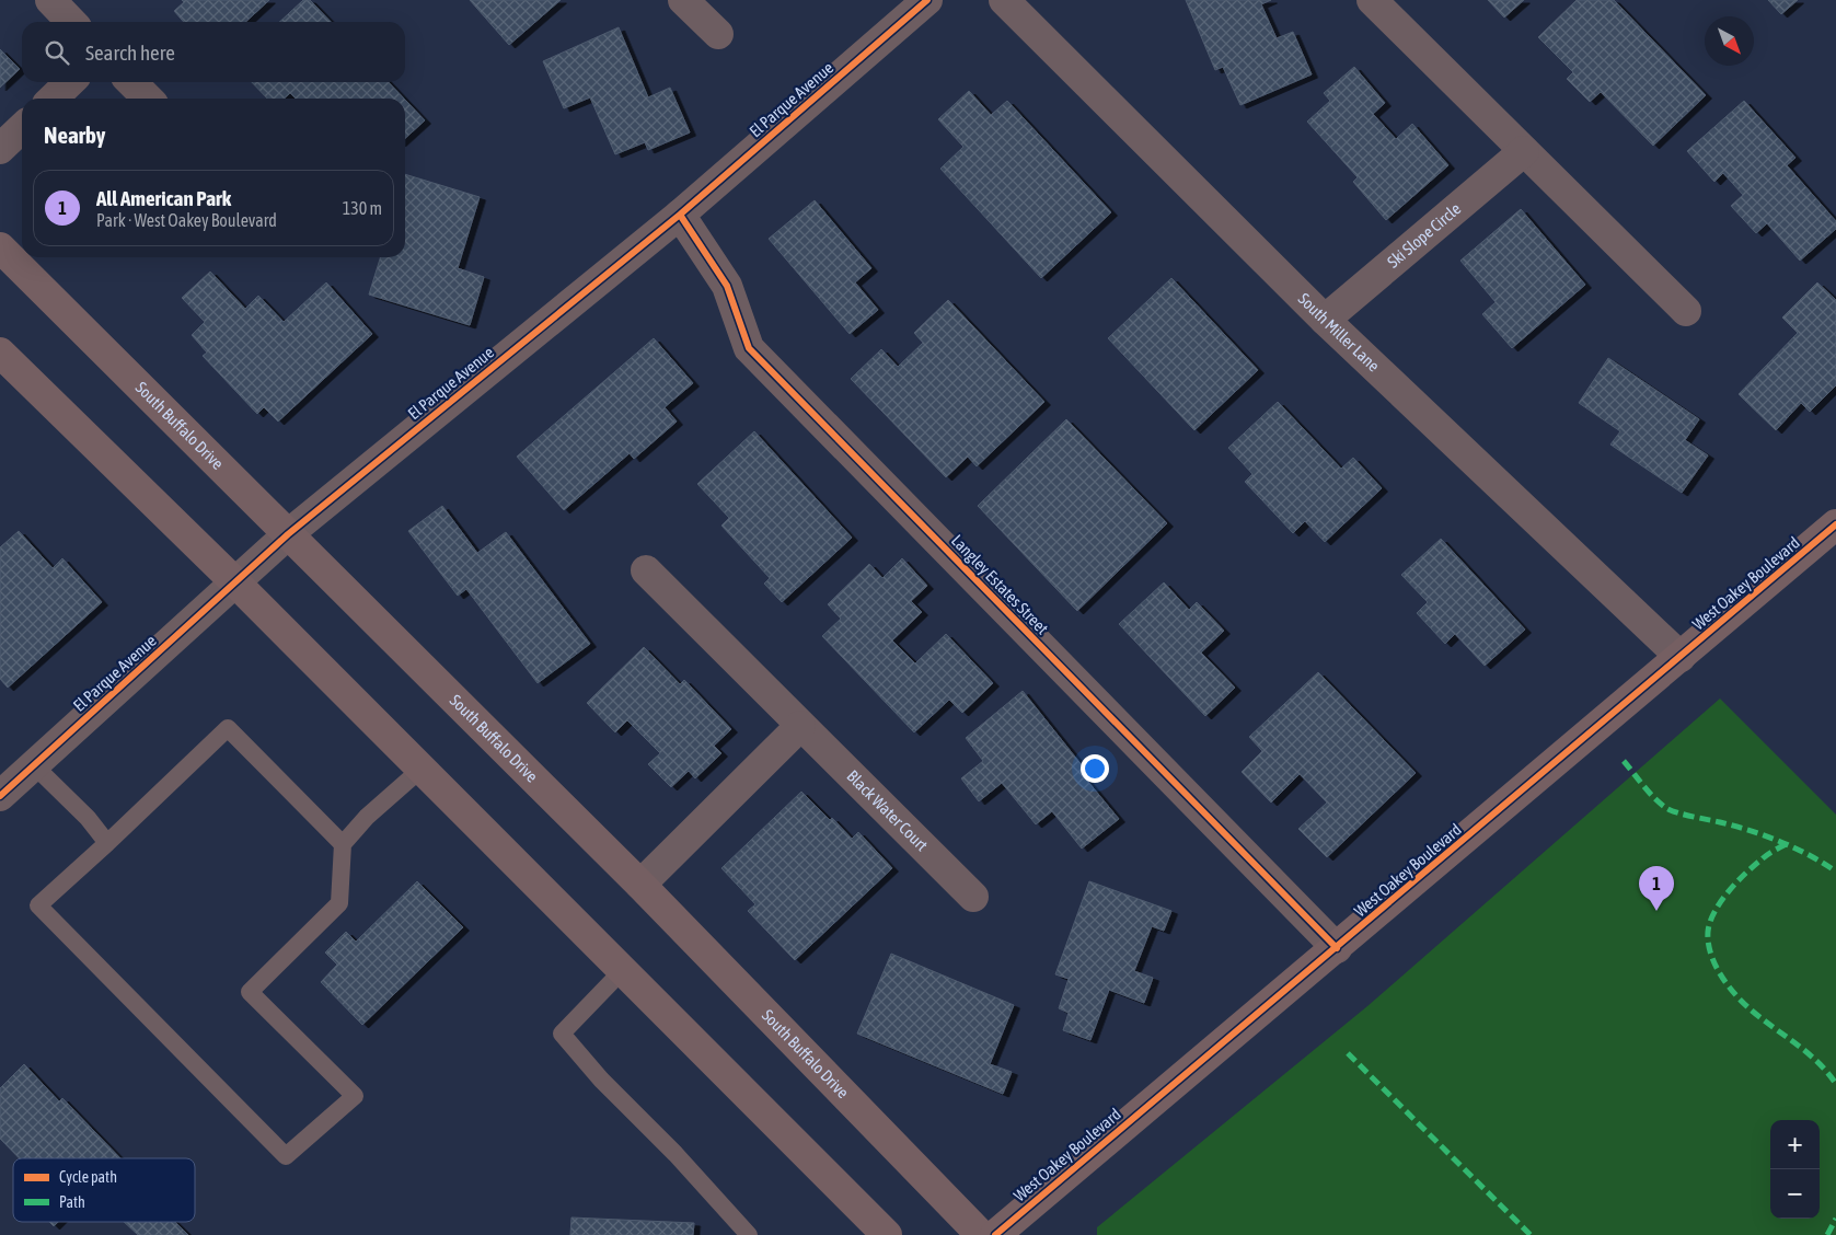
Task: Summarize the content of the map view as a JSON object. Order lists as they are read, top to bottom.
{
  "streets": {
    "main road": ["South Buffalo Drive", "West Oakey Boulevard"],
    "street": [
      "El Parque Avenue",
      "Ski Slope Circle",
      "South Miller Lane",
      "Langley Estates Street",
      "Black Water Court"
    ]
  },
  "crossings": [
    ["El Parque Avenue", "South Buffalo Drive"],
    ["El Parque Avenue", "Langley Estates Street"],
    ["Ski Slope Circle", "South Miller Lane"],
    ["South Miller Lane", "West Oakey Boulevard"],
    ["West Oakey Boulevard", "Langley Estates Street"]
  ],
  "legend": ["Cycle path", "Path"],
  "north": "bottom right",
  "page": {
    "search": "Search here",
    "heading": "Nearby",
    "list": [
      {
        "mark": "1",
        "name": "All American Park",
        "note": "Park · West Oakey Boulevard",
        "value": "130 m"
      }
    ],
    "pins": "1",
    "map_buttons": ["+", "−"]
  }
}
